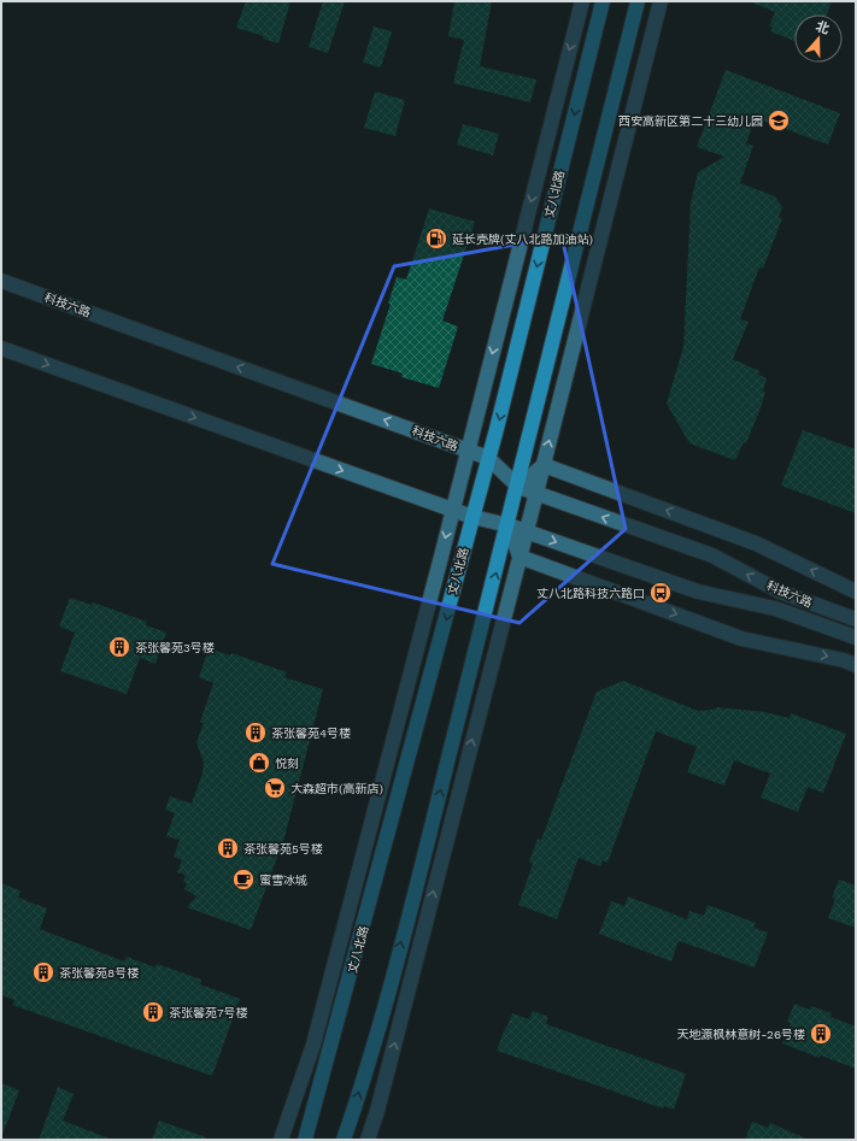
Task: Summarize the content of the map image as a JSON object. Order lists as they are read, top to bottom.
{
  "streets": {
    "main road": ["丈八北路", "科技六路"]
  },
  "crossings": [
    ["丈八北路", "科技六路"]
  ],
  "places": {
    "school or university": ["西安高新区第二十三幼儿园"],
    "fuel station": ["延长壳牌(丈八北路加油站)"],
    "bus stop": ["丈八北路科技六路口"],
    "building": [
      "茶张馨苑3号楼",
      "茶张馨苑4号楼",
      "茶张馨苑5号楼",
      "茶张馨苑8号楼",
      "茶张馨苑7号楼",
      "天地源枫林意树-26号楼"
    ],
    "shop": ["悦刻"],
    "supermarket": ["大森超市(高新店)"],
    "cafe": ["蜜雪冰城"]
  },
  "north": "top"
}
